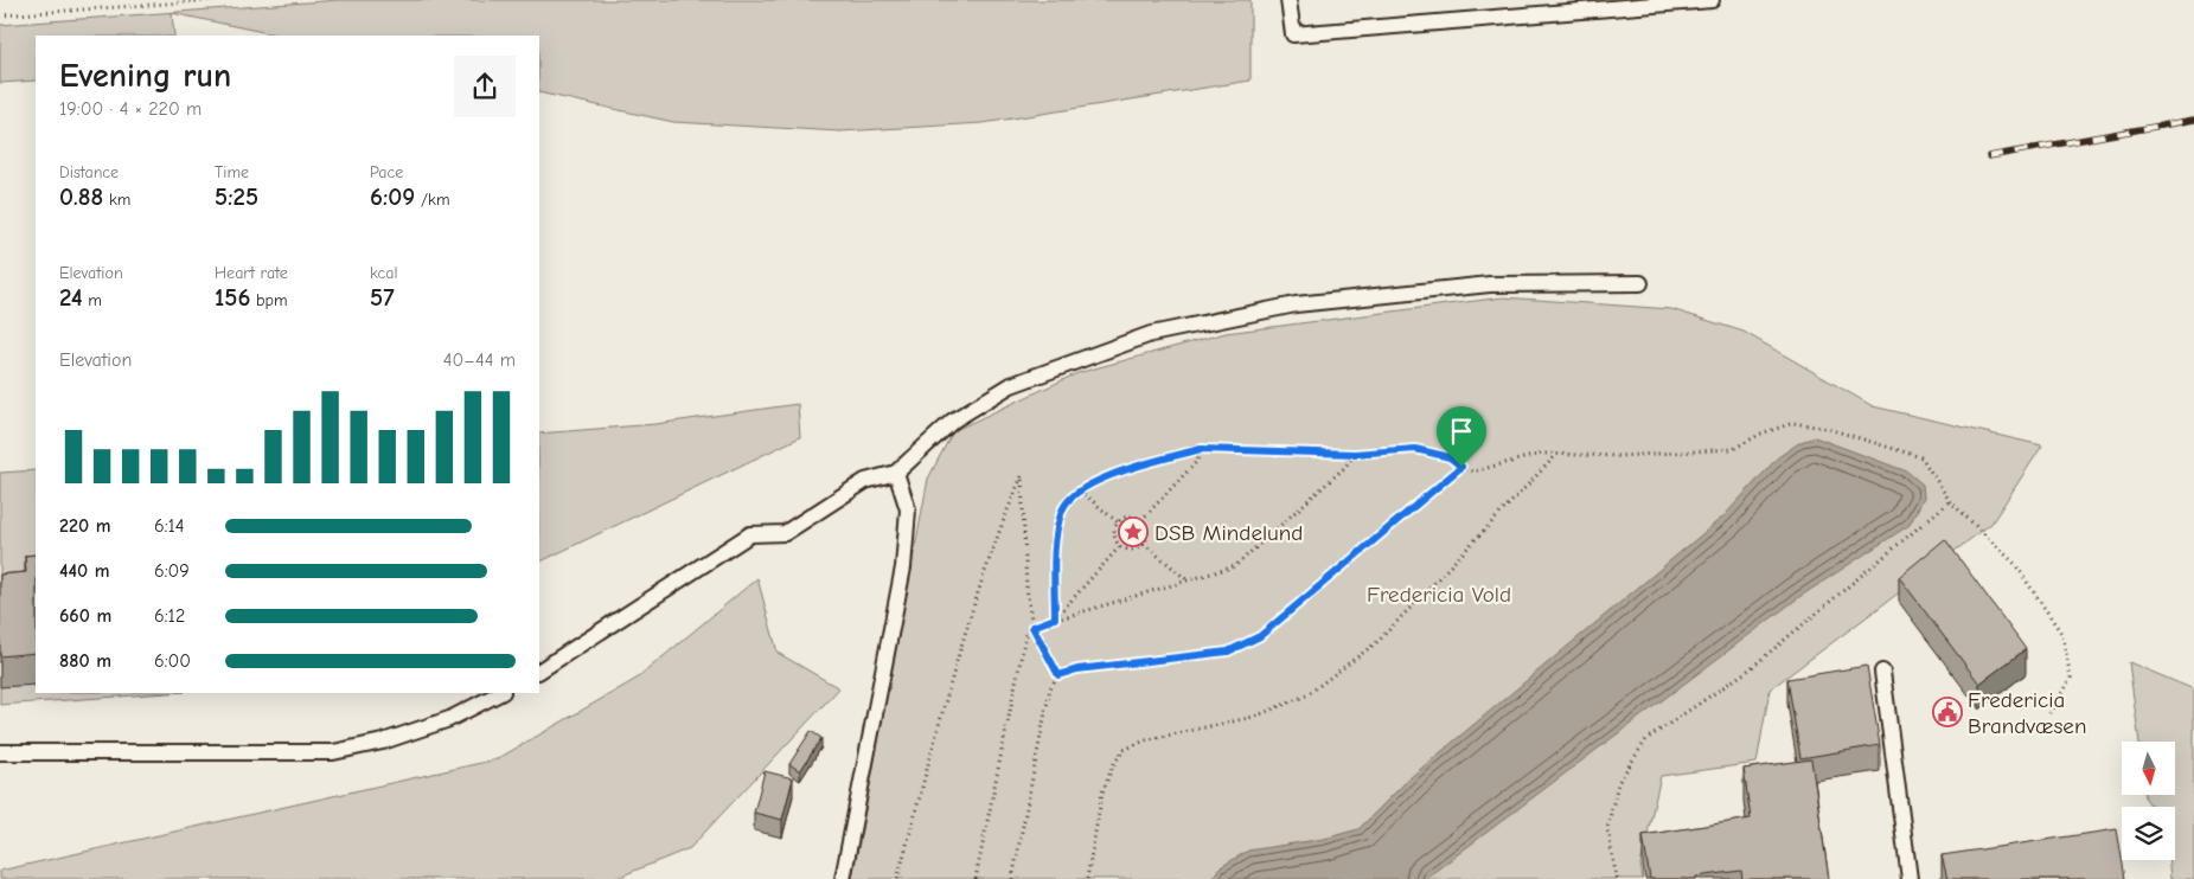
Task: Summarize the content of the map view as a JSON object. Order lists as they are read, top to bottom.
{
  "parks": ["Fredericia Vold"],
  "places": {
    "place": ["DSB Mindelund"],
    "public building": ["Fredericia Brandvæsen"]
  },
  "north": "bottom",
  "page": {
    "heading": ["Evening run", "19:00 · 4 × 220 m"],
    "stats": [
      ["Distance", "0.88 km"],
      ["Time", "5:25"],
      ["Pace", "6:09 /km"],
      ["Elevation", "24 m"],
      ["Heart rate", "156 bpm"],
      ["kcal", "57"]
    ],
    "chart": ["Elevation", "40–44 m"],
    "list": [
      {
        "name": "220 m",
        "note": "6:14"
      },
      {
        "name": "440 m",
        "note": "6:09"
      },
      {
        "name": "660 m",
        "note": "6:12"
      },
      {
        "name": "880 m",
        "note": "6:00"
      }
    ]
  }
}
